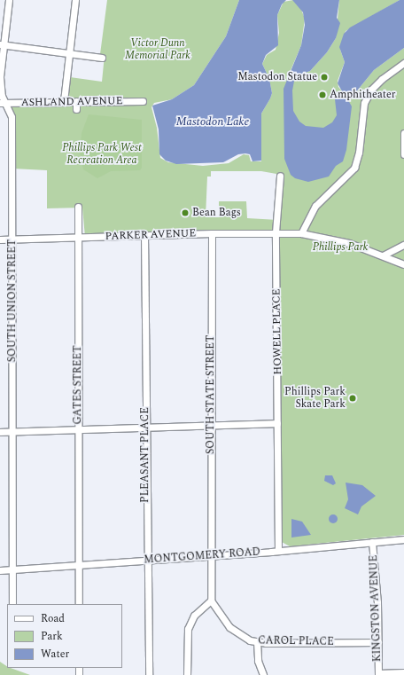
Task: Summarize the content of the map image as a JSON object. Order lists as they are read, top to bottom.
{
  "streets": {
    "street": [
      "ASHLAND AVENUE",
      "PARKER AVENUE",
      "SOUTH UNION STREET",
      "HOWELL PLACE",
      "GATES STREET",
      "SOUTH STATE STREET",
      "PLEASANT PLACE",
      "MONTGOMERY ROAD",
      "KINGSTON AVENUE",
      "CAROL PLACE"
    ]
  },
  "crossings": [
    ["ASHLAND AVENUE", "SOUTH UNION STREET"],
    ["PARKER AVENUE", "SOUTH UNION STREET"],
    ["PARKER AVENUE", "HOWELL PLACE"],
    ["PARKER AVENUE", "GATES STREET"],
    ["PARKER AVENUE", "SOUTH STATE STREET"],
    ["PARKER AVENUE", "PLEASANT PLACE"],
    ["SOUTH UNION STREET", "MONTGOMERY ROAD"],
    ["HOWELL PLACE", "MONTGOMERY ROAD"],
    ["GATES STREET", "MONTGOMERY ROAD"],
    ["SOUTH STATE STREET", "MONTGOMERY ROAD"],
    ["SOUTH STATE STREET", "CAROL PLACE"],
    ["PLEASANT PLACE", "MONTGOMERY ROAD"],
    ["MONTGOMERY ROAD", "KINGSTON AVENUE"],
    ["KINGSTON AVENUE", "CAROL PLACE"]
  ],
  "water": ["Mastodon Lake"],
  "parks": ["Victor Dunn Memorial Park", "Phillips Park West Recreation Area", "Phillips Park"],
  "places": [
    "Mastodon Statue",
    "Amphitheater",
    "Bean Bags",
    "Phillips Park Skate Park"
  ],
  "legend": ["Road", "Park", "Water"]
}
